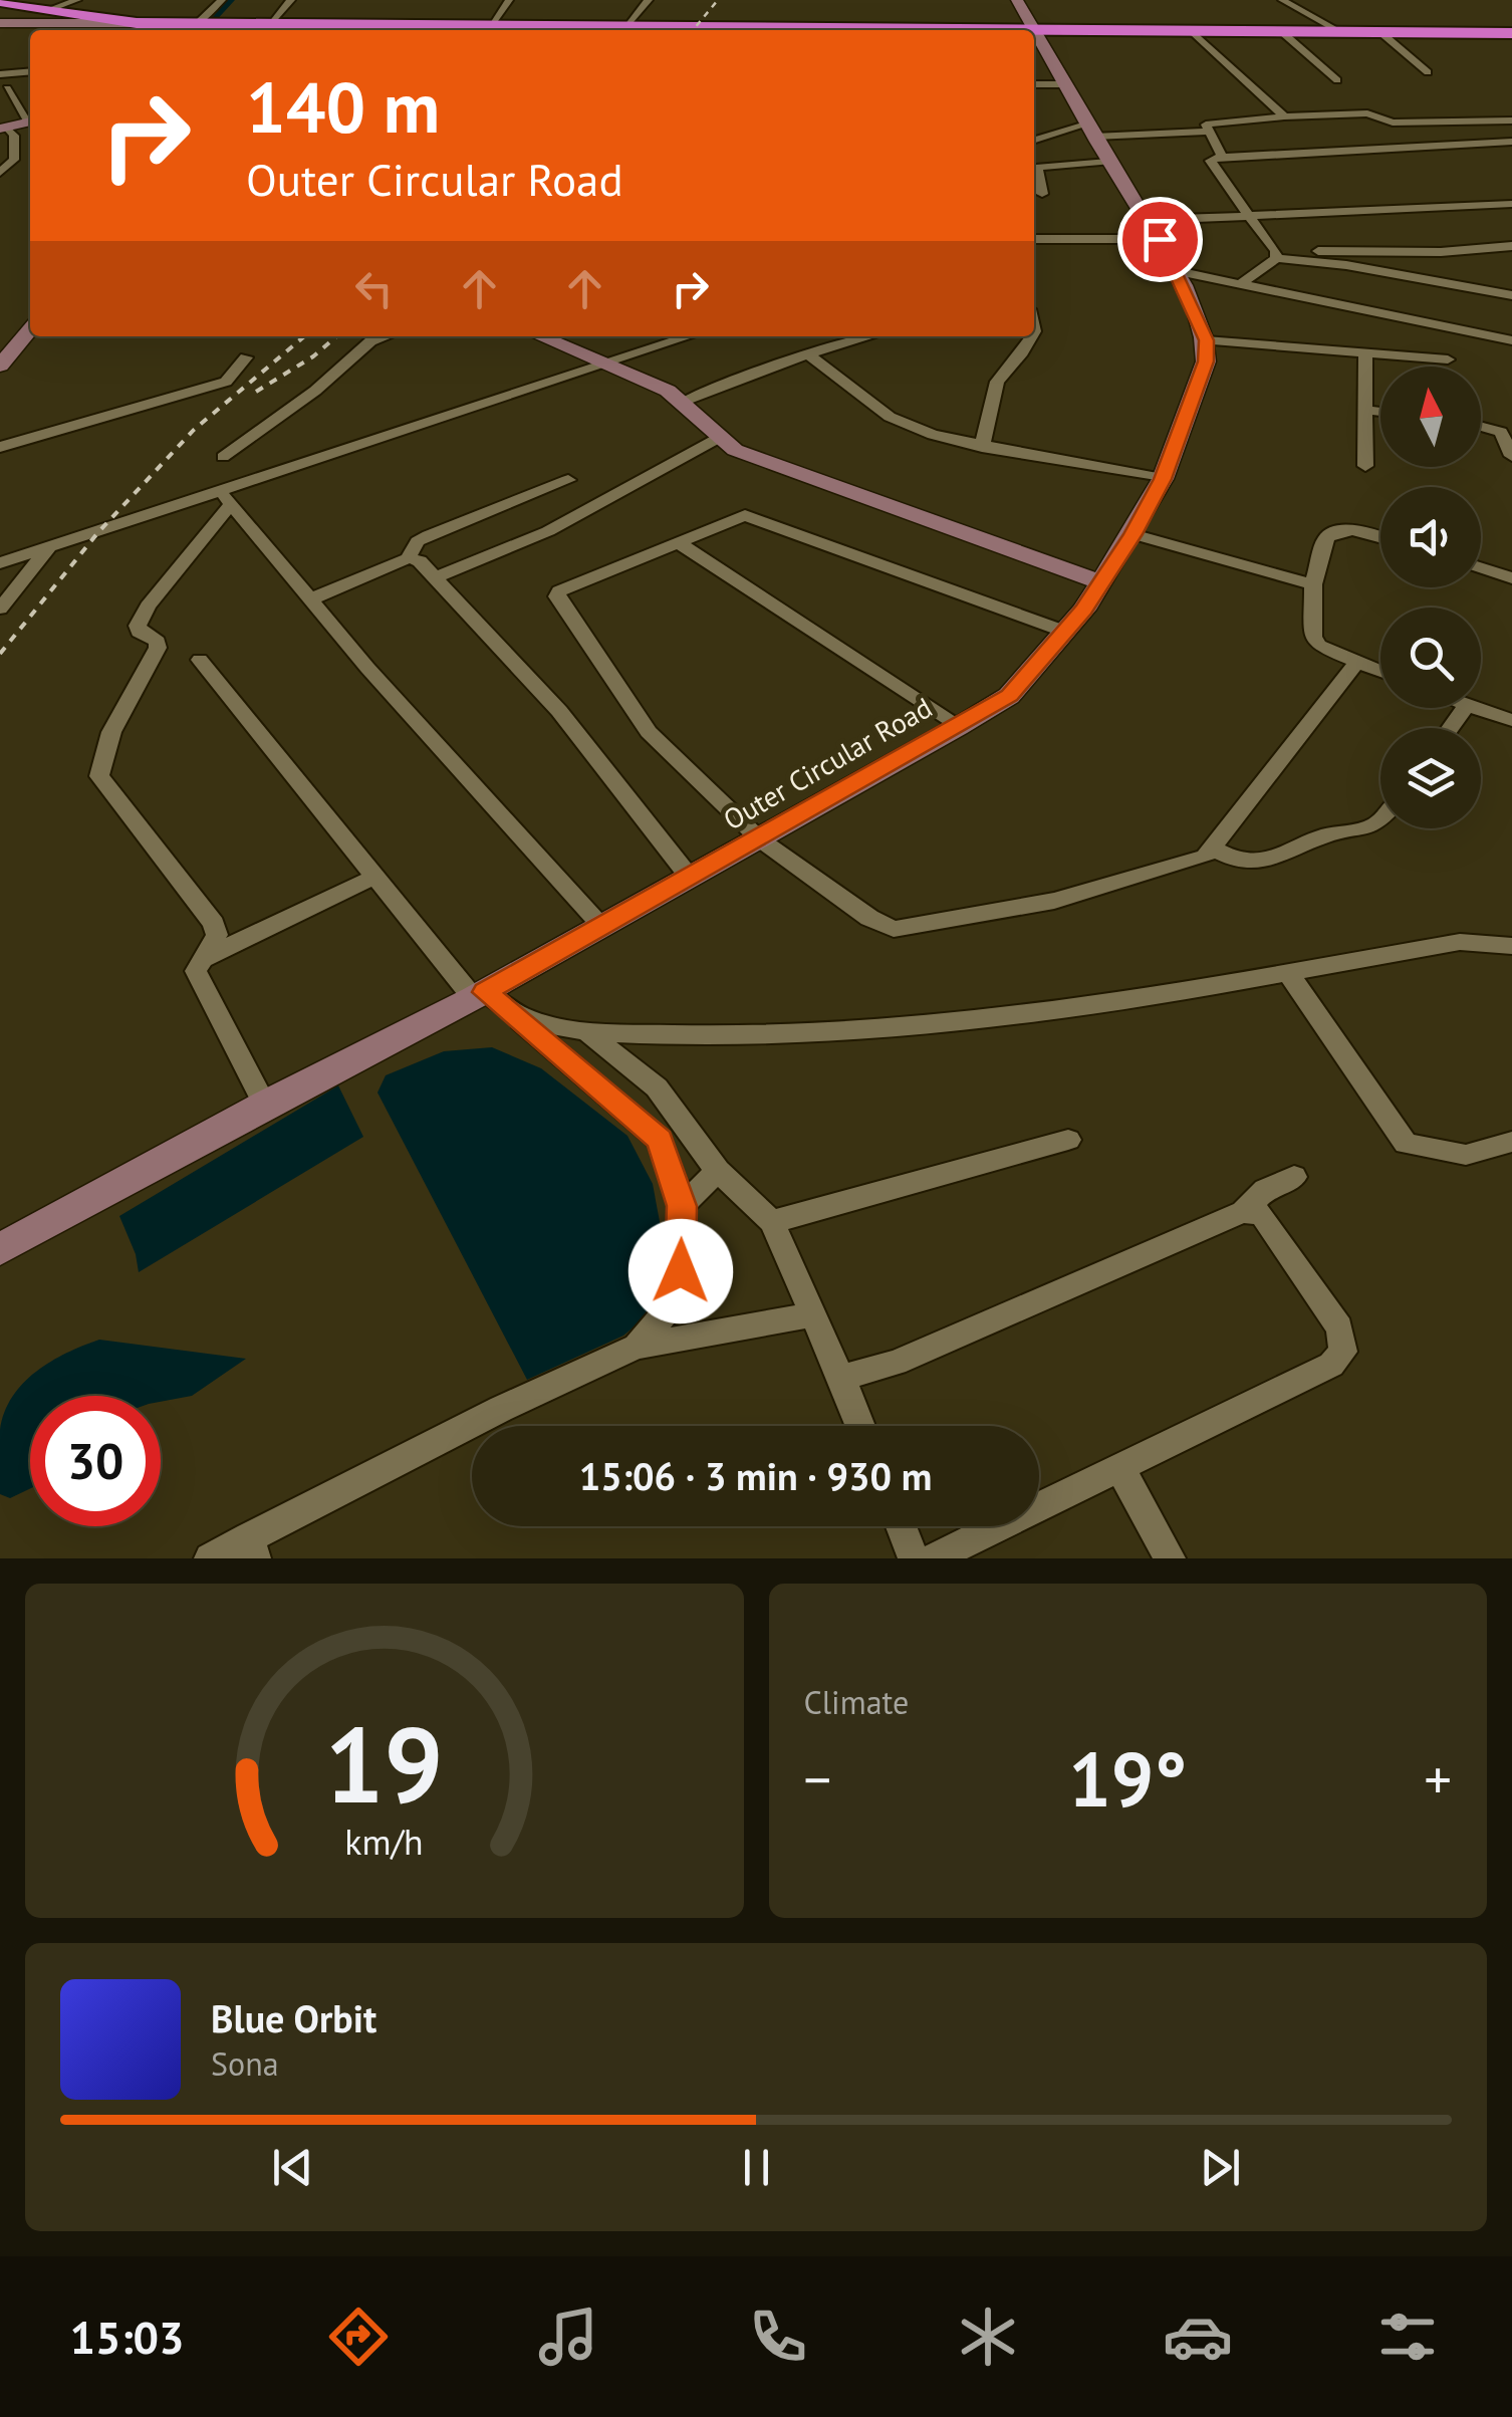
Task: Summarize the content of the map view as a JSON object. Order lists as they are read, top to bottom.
{
  "streets": {
    "street": ["Outer Circular Road"]
  },
  "north": "top",
  "page": {
    "turn": ["140 m", "Outer Circular Road"],
    "limit": "30",
    "trip": "15:06 · 3 min · 930 m",
    "tile": "Climate",
    "heat": ["−", "19°", "+"],
    "song": ["Blue Orbit", "Sona"],
    "tabs": "15:03",
    "gauge": ["19", "km/h"]
  }
}
